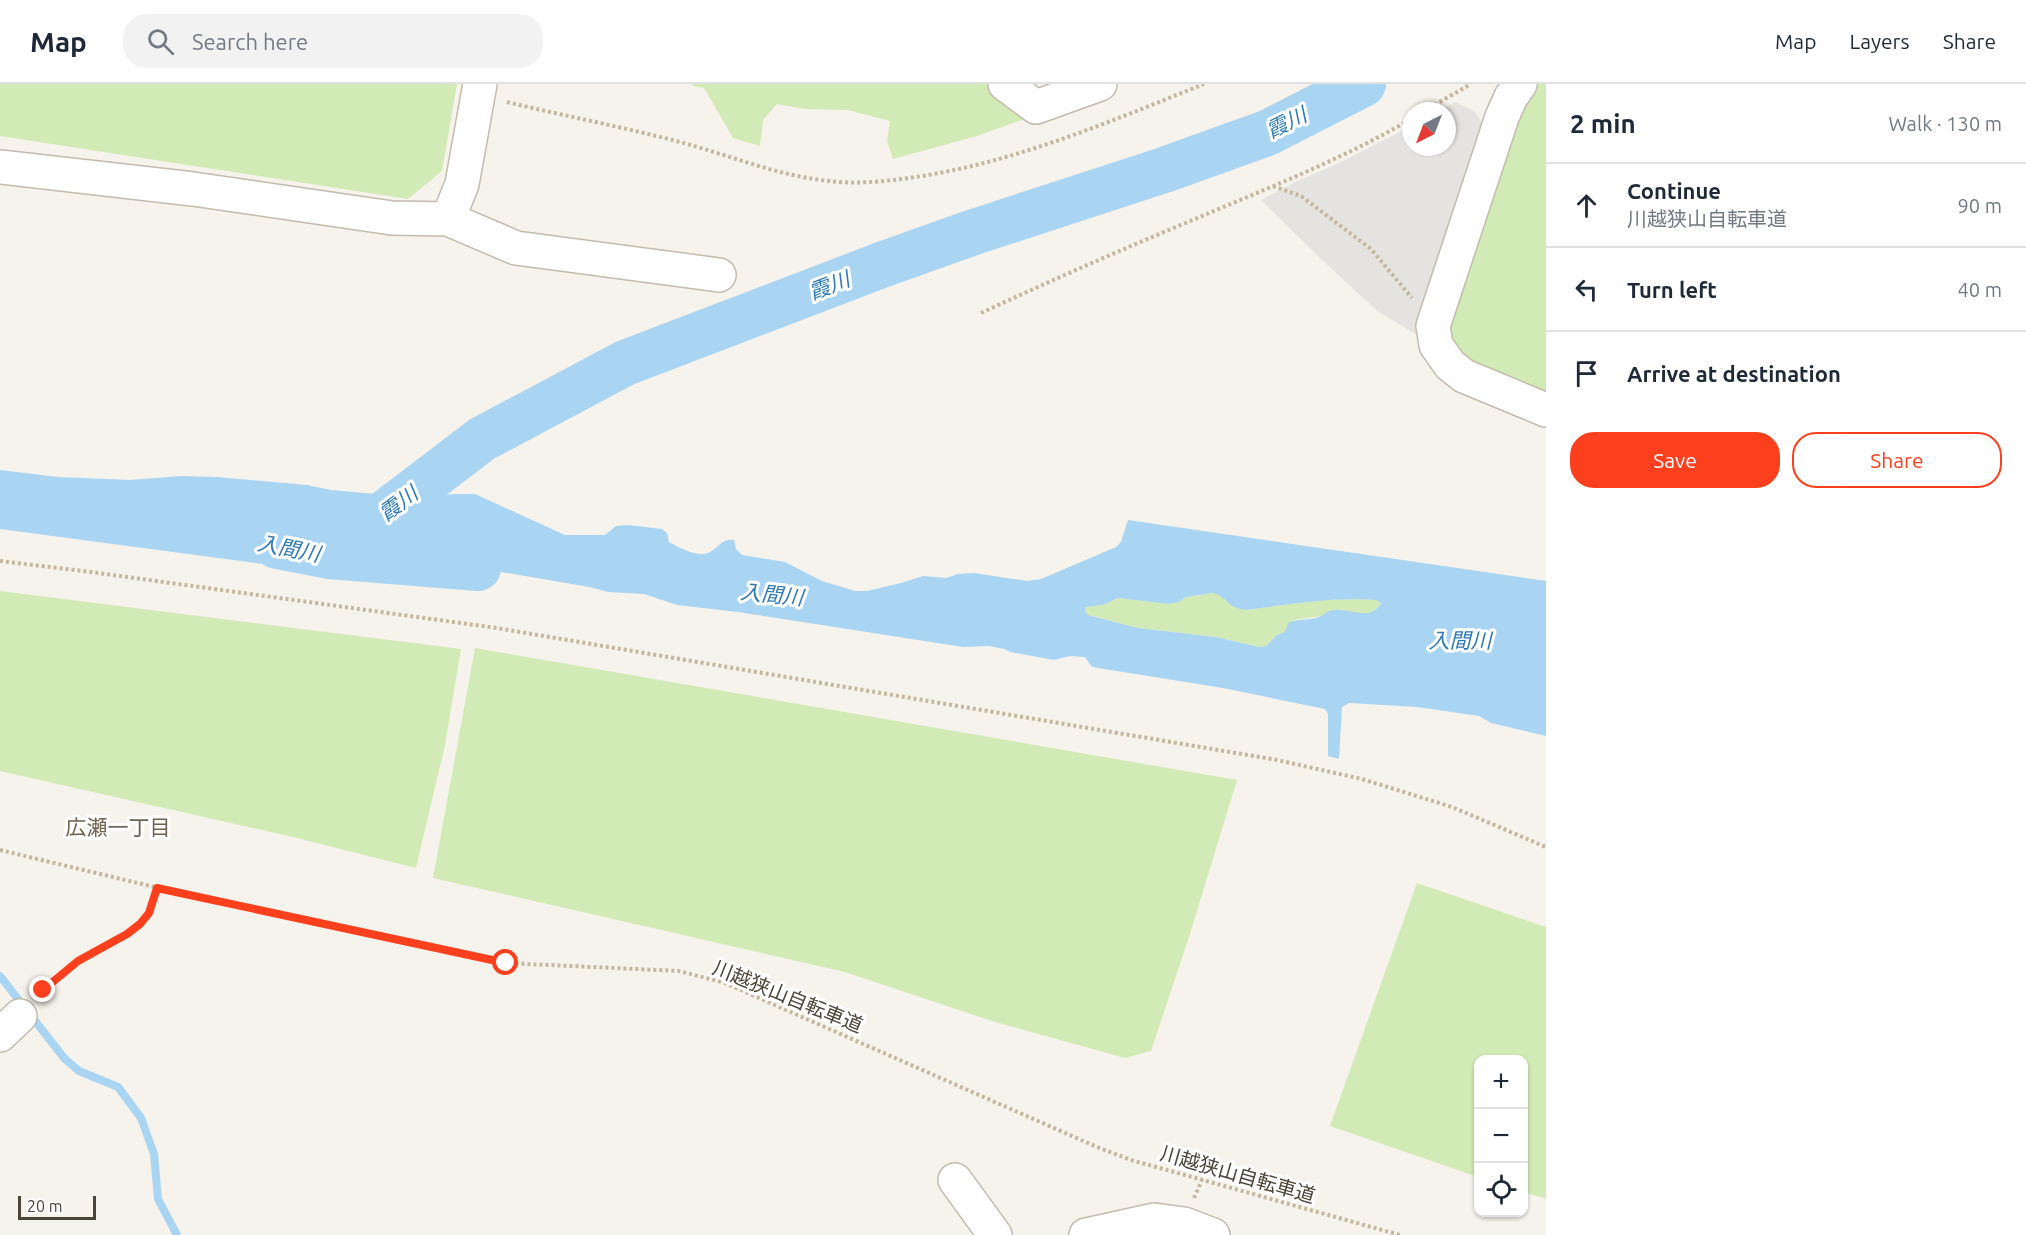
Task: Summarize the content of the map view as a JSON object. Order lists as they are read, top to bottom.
{
  "streets": {
    "path": ["川越狭山自転車道"]
  },
  "districts": ["広瀬一丁目"],
  "water": ["霞川", "入間川"],
  "scale_bar": "20 m",
  "north": "bottom left",
  "page": {
    "header": "Map",
    "search": "Search here",
    "nav": ["Map", "Layers", "Share"],
    "heading": ["2 min", "Walk · 130 m"],
    "list": [
      ["Continue", "川越狭山自転車道", "90 m"],
      ["Turn left", "40 m"],
      "Arrive at destination"
    ],
    "buttons": ["Save", "Share"],
    "map_buttons": ["+", "−"],
    "scale": "20 m"
  }
}
